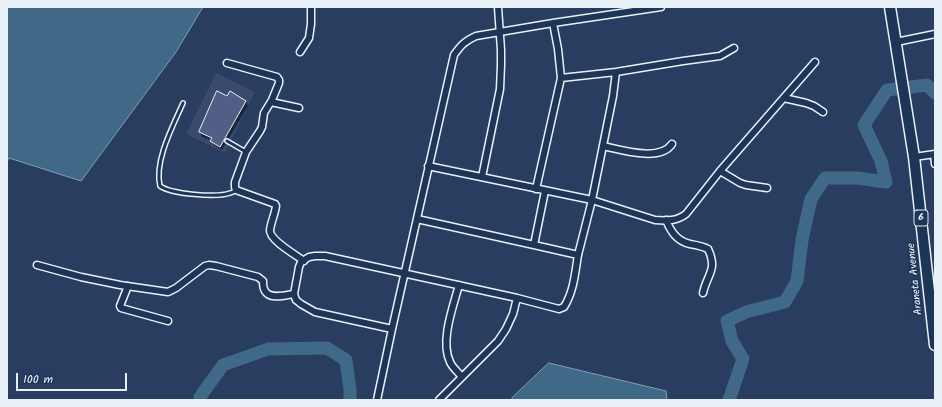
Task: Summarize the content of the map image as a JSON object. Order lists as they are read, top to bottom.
{
  "streets": {
    "main road": ["6", "Araneta Avenue"]
  },
  "crossings": [
    ["6", "Araneta Avenue"]
  ],
  "scale_bar": "100 m"
}
